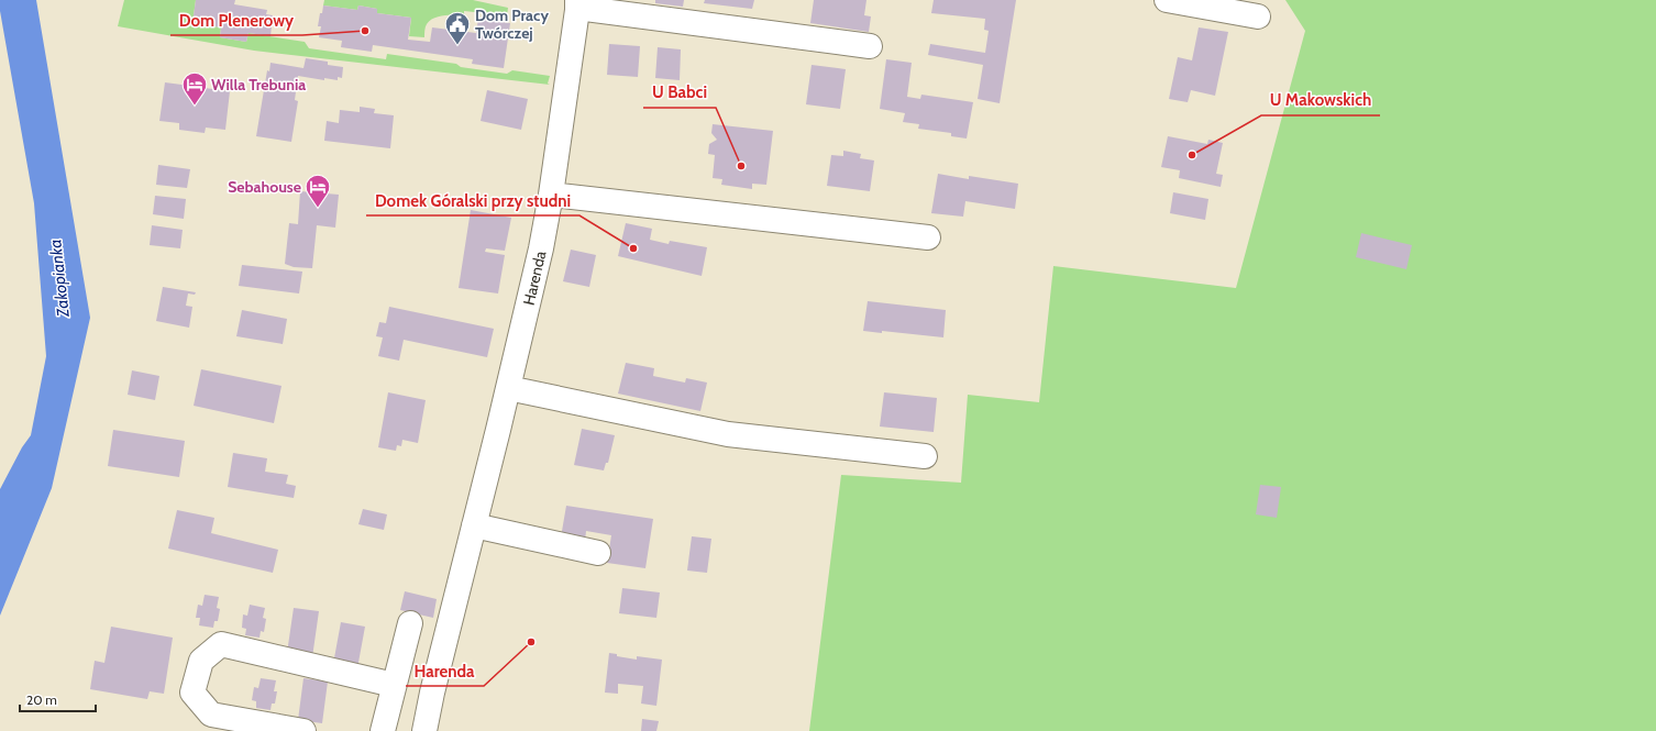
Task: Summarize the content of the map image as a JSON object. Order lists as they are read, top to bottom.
{
  "streets": {
    "street": ["Harenda"]
  },
  "water": ["Zakopianka"],
  "places": {
    "other": [
      "Dom Plenerowy",
      "U Makowskich",
      "U Babci",
      "Domek Góralski przy studni",
      "Harenda"
    ],
    "public building": ["Dom Pracy Twórczej"],
    "hotel": ["Willa Trebunia", "Sebahouse"]
  },
  "scale_bar": "20 m"
}
